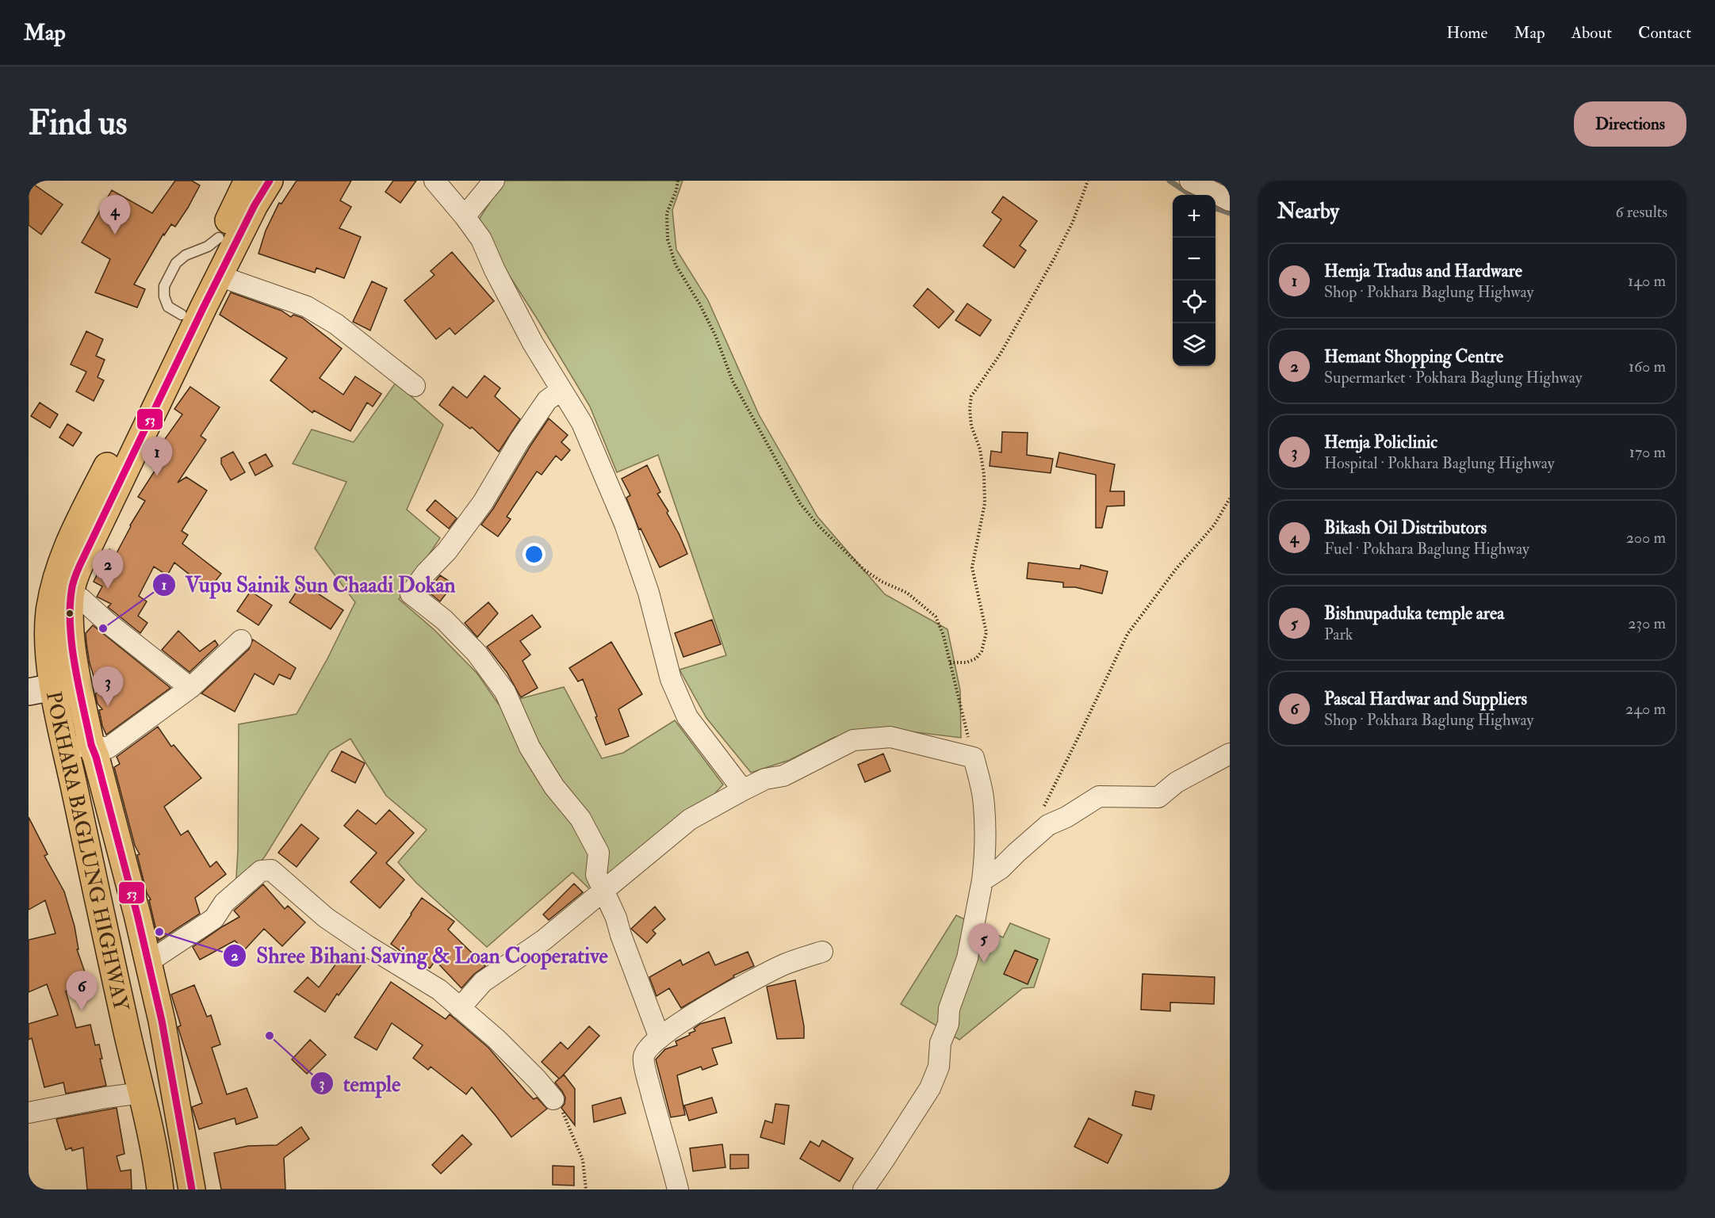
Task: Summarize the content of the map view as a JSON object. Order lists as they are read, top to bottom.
{
  "streets": {
    "highway": ["POKHARA BAGLUNG HIGHWAY"]
  },
  "places": ["Vupu Sainik Sun Chaadi Dokan", "Shree Bihani Saving & Loan Cooperative", "temple"],
  "lines": ["transit line 53"],
  "page": {
    "header": "Map",
    "nav": [
      "Home",
      "Map",
      "About",
      "Contact"
    ],
    "buttons": "Directions",
    "title": "Find us",
    "heading": ["Nearby", "6 results"],
    "map_buttons": ["+", "−"],
    "pins": [
      "4",
      "1",
      "2",
      "3",
      "5",
      "6"
    ],
    "list": [
      {
        "mark": "1",
        "name": "Hemja Tradus and Hardware",
        "note": "Shop · Pokhara Baglung Highway",
        "value": "140 m"
      },
      {
        "mark": "2",
        "name": "Hemant Shopping Centre",
        "note": "Supermarket · Pokhara Baglung Highway",
        "value": "160 m"
      },
      {
        "mark": "3",
        "name": "Hemja Policlinic",
        "note": "Hospital · Pokhara Baglung Highway",
        "value": "170 m"
      },
      {
        "mark": "4",
        "name": "Bikash Oil Distributors",
        "note": "Fuel · Pokhara Baglung Highway",
        "value": "200 m"
      },
      {
        "mark": "5",
        "name": "Bishnupaduka temple area",
        "note": "Park",
        "value": "230 m"
      },
      {
        "mark": "6",
        "name": "Pascal Hardwar and Suppliers",
        "note": "Shop · Pokhara Baglung Highway",
        "value": "240 m"
      }
    ]
  }
}
